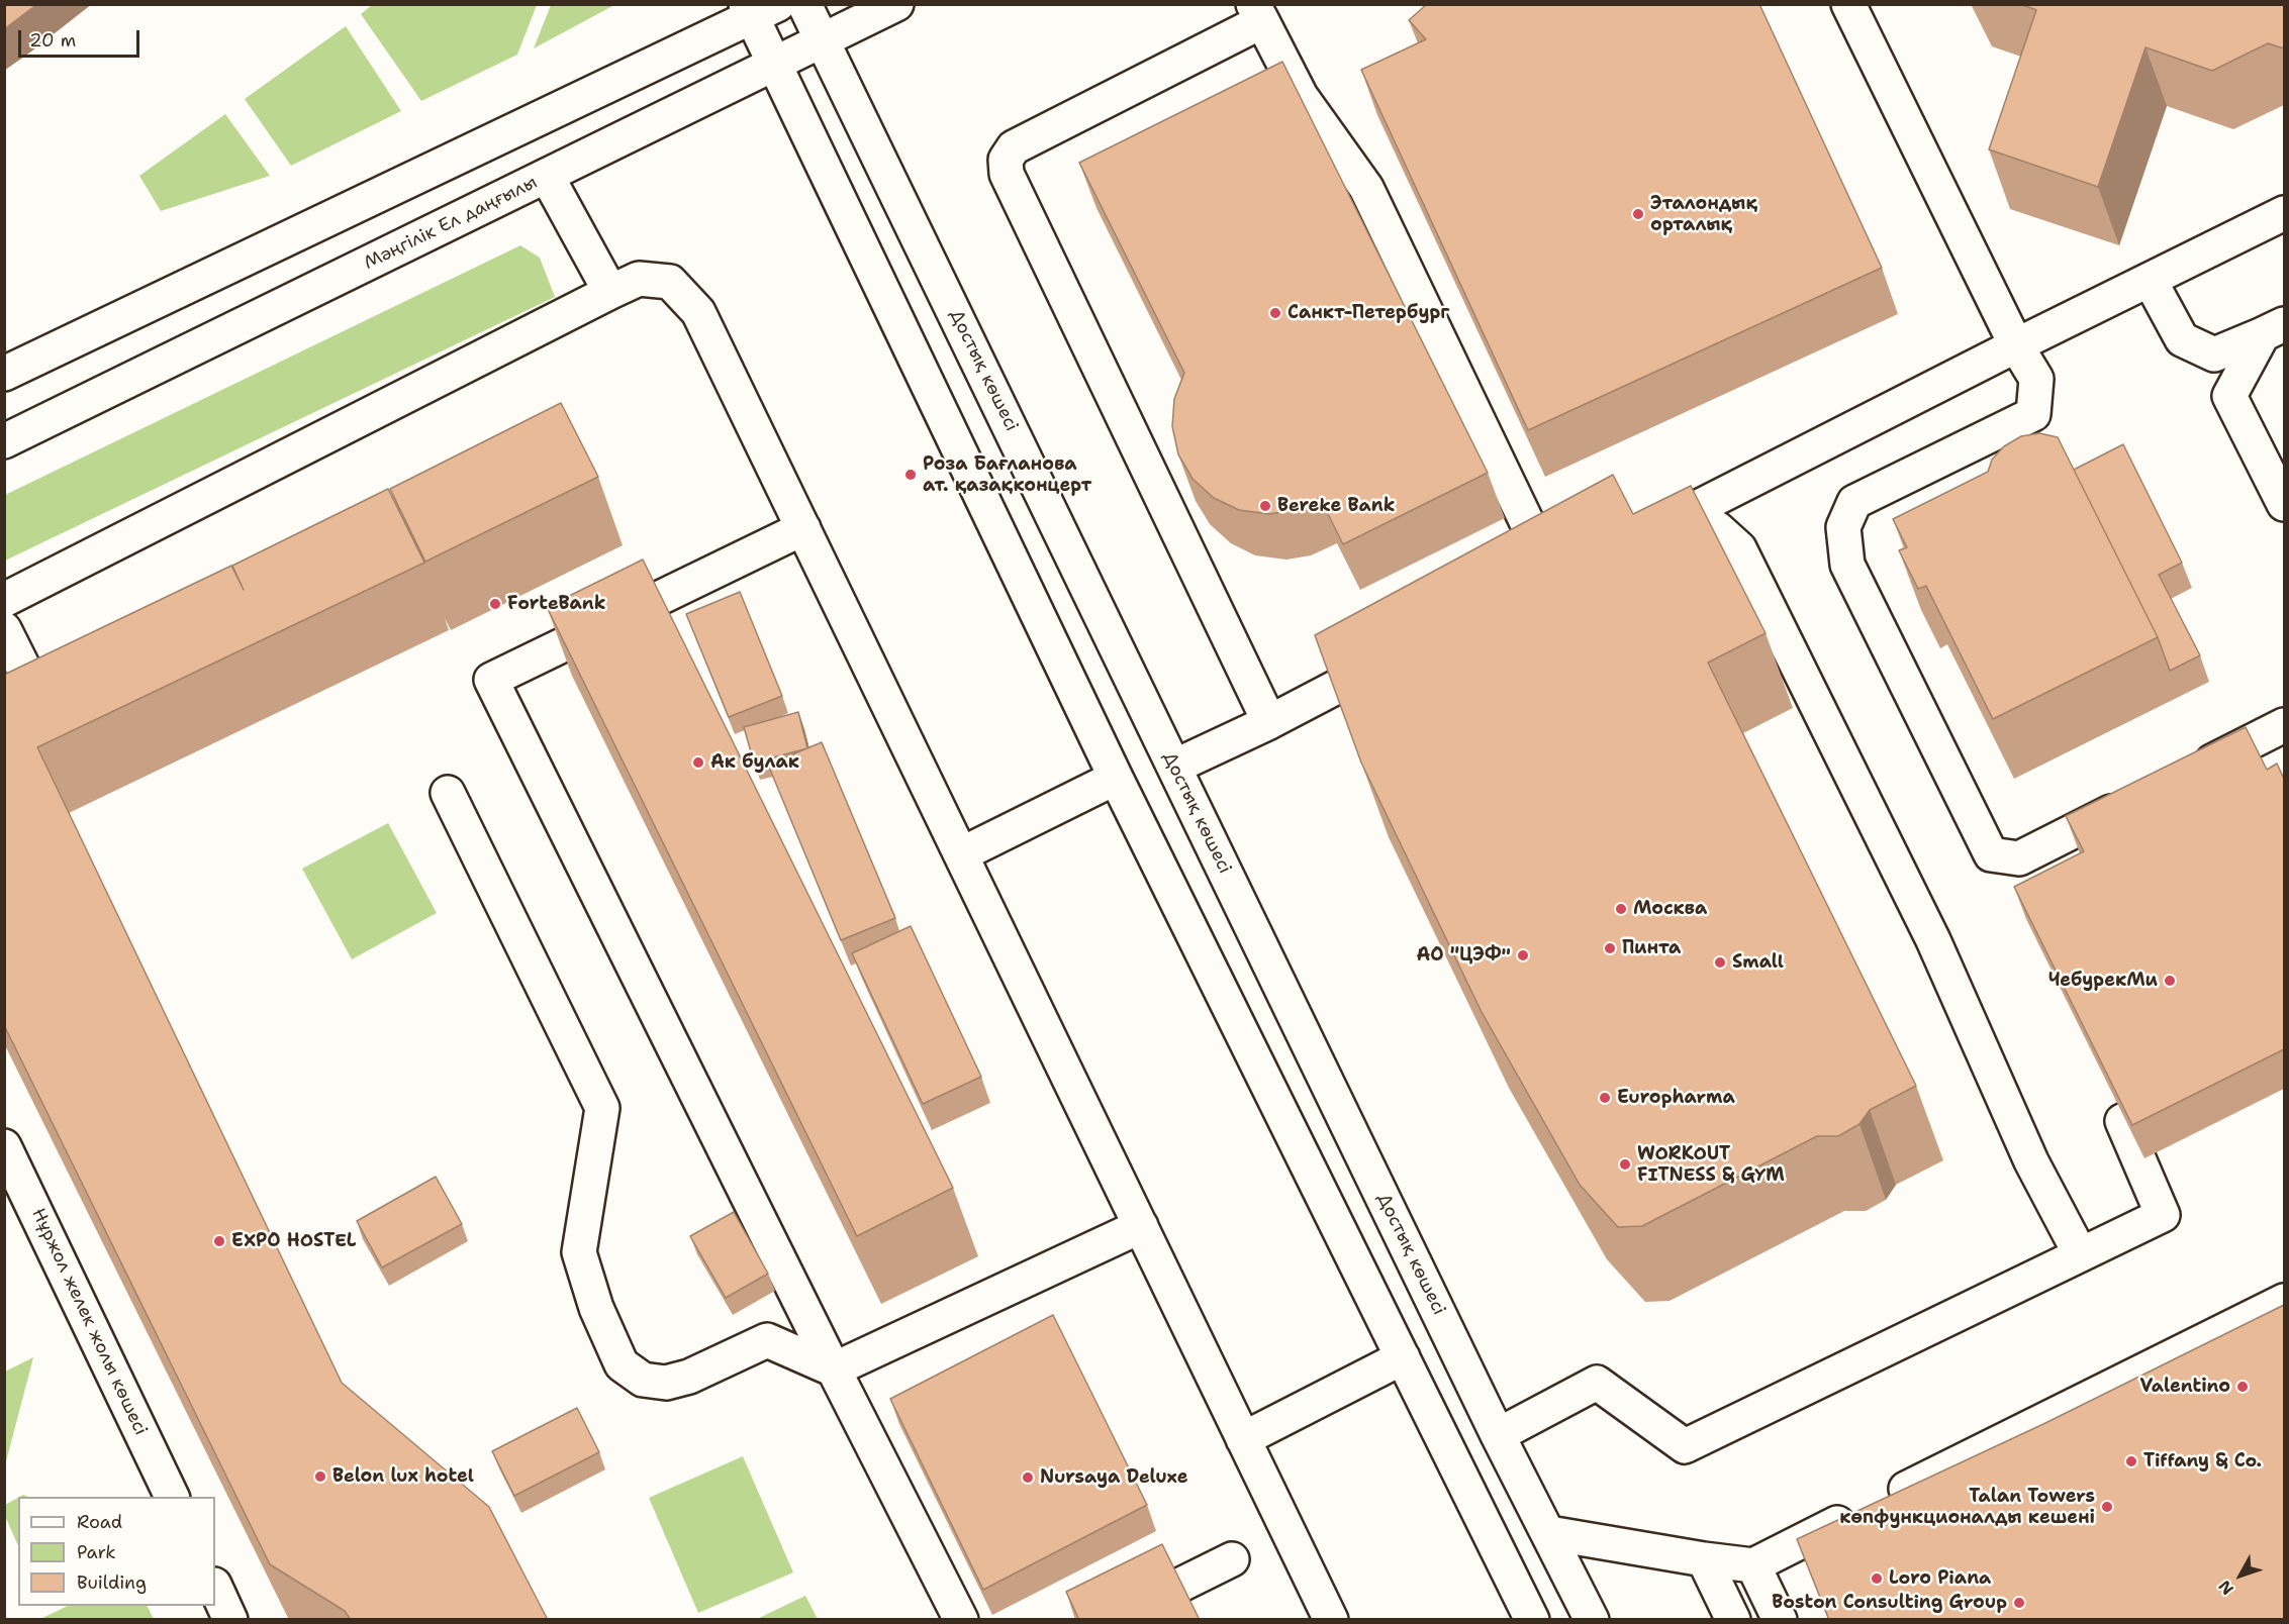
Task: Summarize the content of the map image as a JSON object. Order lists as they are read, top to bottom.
{
  "streets": {
    "street": ["Мәңгілік Ел даңғылы", "Достық көшесі", "Нұржол желек жолы көшесі"]
  },
  "crossings": [
    ["Мәңгілік Ел даңғылы", "Достық көшесі"]
  ],
  "places": [
    "Эталондық орталық",
    "Санкт-Петербург",
    "Роза Бағланова ат. қазақконцерт",
    "Bereke Bank",
    "ForteBank",
    "Ак булак",
    "Москва",
    "Пинта",
    "АО \"ЦЭФ\"",
    "Small",
    "ЧебурекМи",
    "Europharma",
    "WORKOUT FITNESS & GYM",
    "EXPO HOSTEL",
    "Valentino",
    "Tiffany & Co.",
    "Belon lux hotel",
    "Nursaya Deluxe",
    "Talan Towers көпфункционалды кешені",
    "Loro Piana",
    "Boston Consulting Group"
  ],
  "legend": ["Road", "Park", "Building"],
  "scale_bar": "20 m",
  "north": "bottom left"
}
